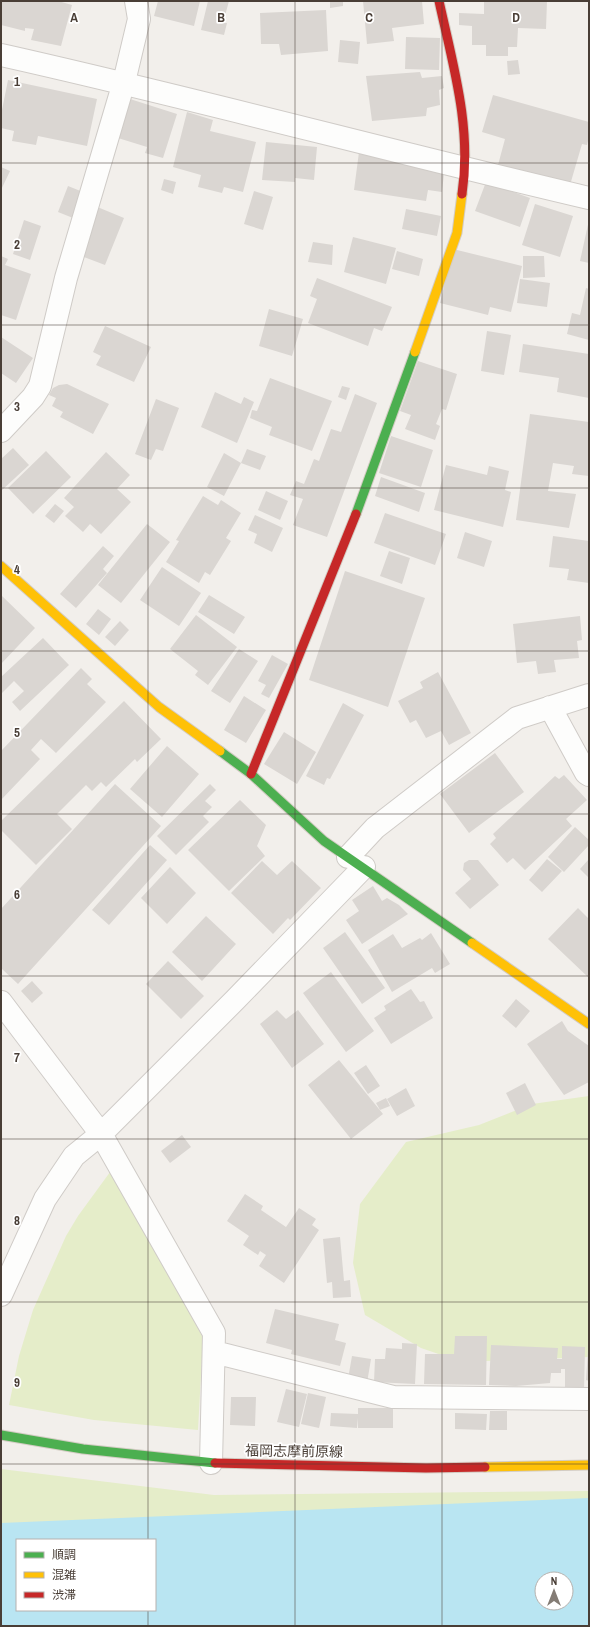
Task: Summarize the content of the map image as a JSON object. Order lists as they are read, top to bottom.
{
  "streets": {
    "street": ["福岡志摩前原線"]
  },
  "legend": ["順調", "混雑", "渋滞"],
  "north": "top",
  "grid": {
    "columns": [
      "A",
      "B",
      "C",
      "D"
    ],
    "rows": [
      "1",
      "2",
      "3",
      "4",
      "5",
      "6",
      "7",
      "8",
      "9"
    ]
  }
}
